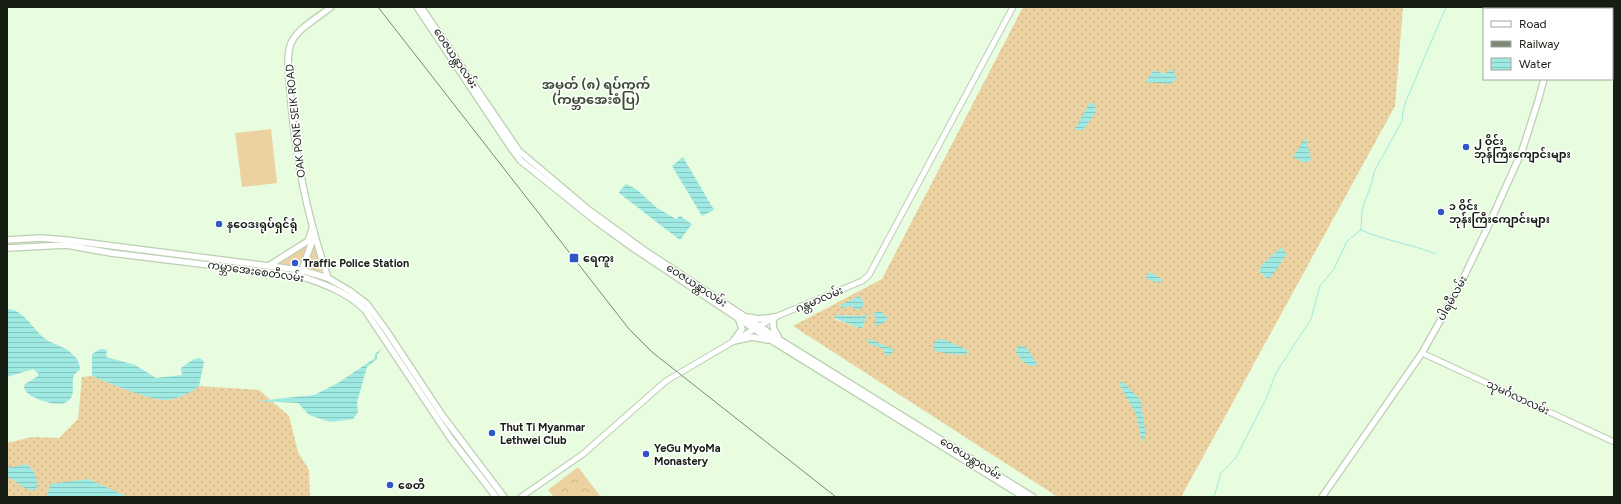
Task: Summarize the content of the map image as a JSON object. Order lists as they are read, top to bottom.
{
  "streets": {
    "main road": [
      "ဝေဇယန္တာလမ်း",
      "OAK PONE SEIK ROAD",
      "ကမ္ဘာအေးစေတီလမ်း",
      "ပါရမီလမ်း",
      "ဂန္တမာလမ်း",
      "သုမင်္ဂလာလမ်း"
    ]
  },
  "crossings": [
    ["ဝေဇယန္တာလမ်း", "ဂန္တမာလမ်း"],
    ["ပါရမီလမ်း", "သုမင်္ဂလာလမ်း"]
  ],
  "districts": ["အမှတ် (၈) ရပ်ကွက် (ကမ္ဘာအေးစံပြ)"],
  "places": {
    "other": [
      "၂ ဝိုင်း ဘုန်ကြီးကျောင်းများ",
      "၁ ဝိုင်း ဘုန်းကြီးကျောင်းများ",
      "နဝေဒးရုပ်ရှင်ရုံ",
      "Traffic Police Station",
      "Thut Ti Myanmar Lethwei Club",
      "YeGu MyoMa Monastery",
      "စေတီ"
    ],
    "transit": ["ရေကူး"]
  },
  "legend": ["Road", "Railway", "Water"]
}
